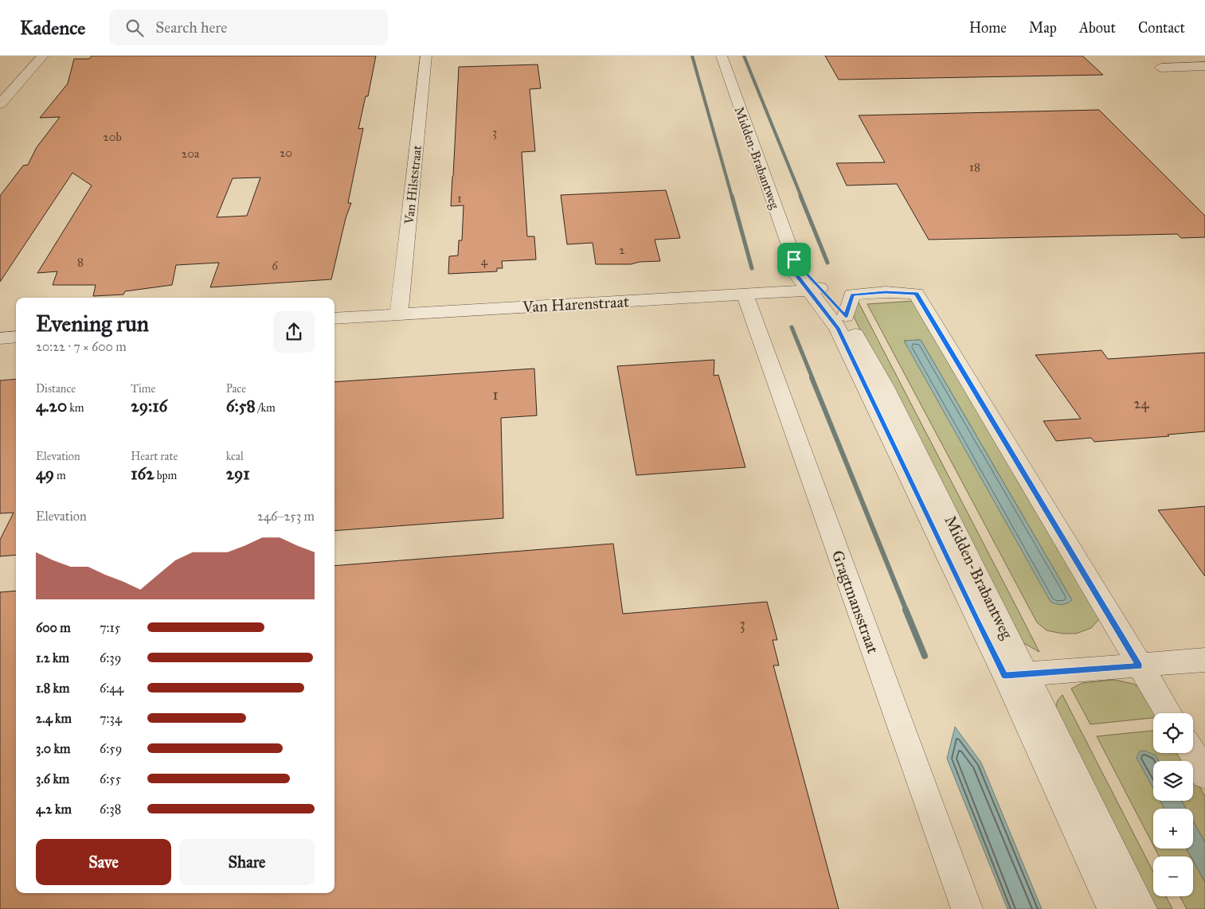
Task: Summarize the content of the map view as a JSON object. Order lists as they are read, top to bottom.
{
  "streets": {
    "street": [
      "Midden-Brabantweg",
      "Van Hilststraat",
      "Van Harenstraat",
      "Gragtmansstraat"
    ]
  },
  "crossings": [
    ["Midden-Brabantweg", "Van Harenstraat"],
    ["Van Hilststraat", "Van Harenstraat"],
    ["Van Harenstraat", "Gragtmansstraat"]
  ],
  "house_numbers": [
    "3",
    "20b",
    "20",
    "20a",
    "18",
    "1",
    "2",
    "4",
    "8",
    "6",
    "1",
    "24",
    "3"
  ],
  "page": {
    "header": "Kadence",
    "search": "Search here",
    "nav": [
      "Home",
      "Map",
      "About",
      "Contact"
    ],
    "heading": ["Evening run", "20:22 · 7 × 600 m"],
    "stats": [
      ["Distance", "4.20 km"],
      ["Time", "29:16"],
      ["Pace", "6:58 /km"],
      ["Elevation", "49 m"],
      ["Heart rate", "162 bpm"],
      ["kcal", "291"]
    ],
    "chart": ["Elevation", "246–253 m"],
    "list": [
      {
        "name": "600 m",
        "note": "7:15"
      },
      {
        "name": "1.2 km",
        "note": "6:39"
      },
      {
        "name": "1.8 km",
        "note": "6:44"
      },
      {
        "name": "2.4 km",
        "note": "7:34"
      },
      {
        "name": "3.0 km",
        "note": "6:59"
      },
      {
        "name": "3.6 km",
        "note": "6:55"
      },
      {
        "name": "4.2 km",
        "note": "6:38"
      }
    ],
    "map_buttons": ["+", "−"],
    "buttons": ["Save", "Share"]
  }
}
